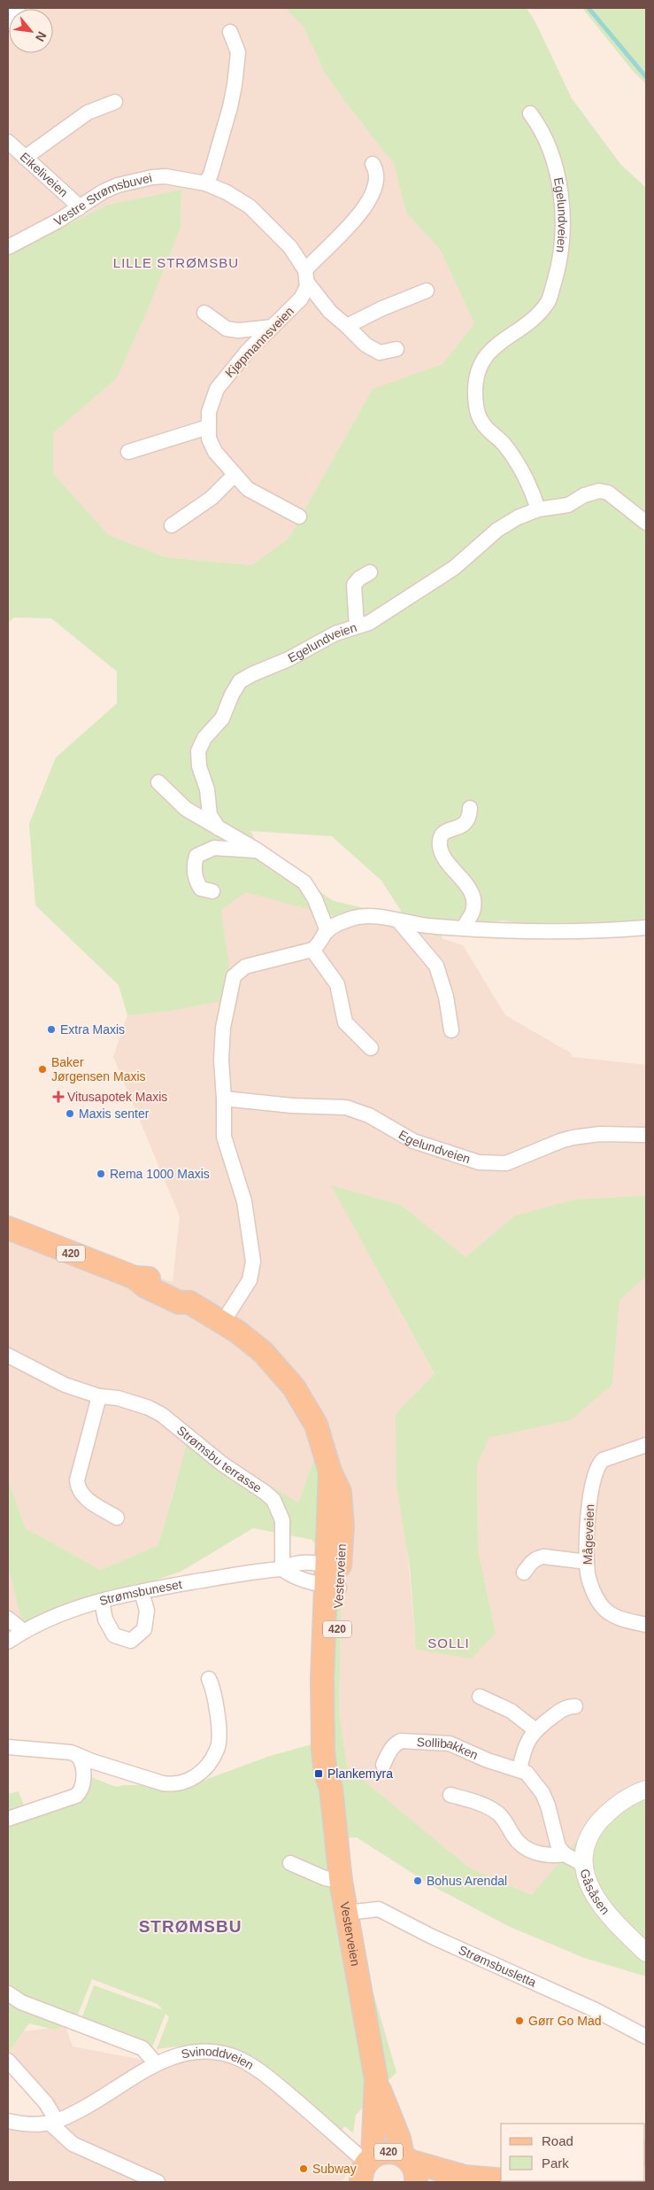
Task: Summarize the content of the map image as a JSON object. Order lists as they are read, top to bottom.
{
  "streets": {
    "main road": ["420", "Vesterveien"],
    "street": [
      "Eikeliveien",
      "Vestre Strømsbuvei",
      "Egelundveien",
      "Kjøpmannsveien",
      "Strømsbu terrasse",
      "Mågeveien",
      "Strømsbuneset",
      "Sollibakken",
      "Gåsåsen",
      "Strømsbusletta",
      "Svinoddveien"
    ]
  },
  "crossings": [
    ["Eikeliveien", "Vestre Strømsbuvei"],
    ["Vestre Strømsbuvei", "Kjøpmannsveien"],
    ["420", "Vesterveien"],
    ["420", "Svinoddveien"],
    ["Strømsbu terrasse", "Strømsbuneset"],
    ["Vesterveien", "Strømsbuneset"],
    ["Vesterveien", "Strømsbusletta"],
    ["Vesterveien", "Svinoddveien"]
  ],
  "districts": ["LILLE STRØMSBU", "SOLLI", "STRØMSBU"],
  "places": {
    "other": [
      "Extra Maxis",
      "Baker Jørgensen Maxis",
      "Maxis senter",
      "Rema 1000 Maxis",
      "Bohus Arendal",
      "Gørr Go Mad",
      "Subway"
    ],
    "health": ["Vitusapotek Maxis"],
    "transit": ["Plankemyra"]
  },
  "legend": ["Road", "Park"],
  "north": "bottom right"
}
